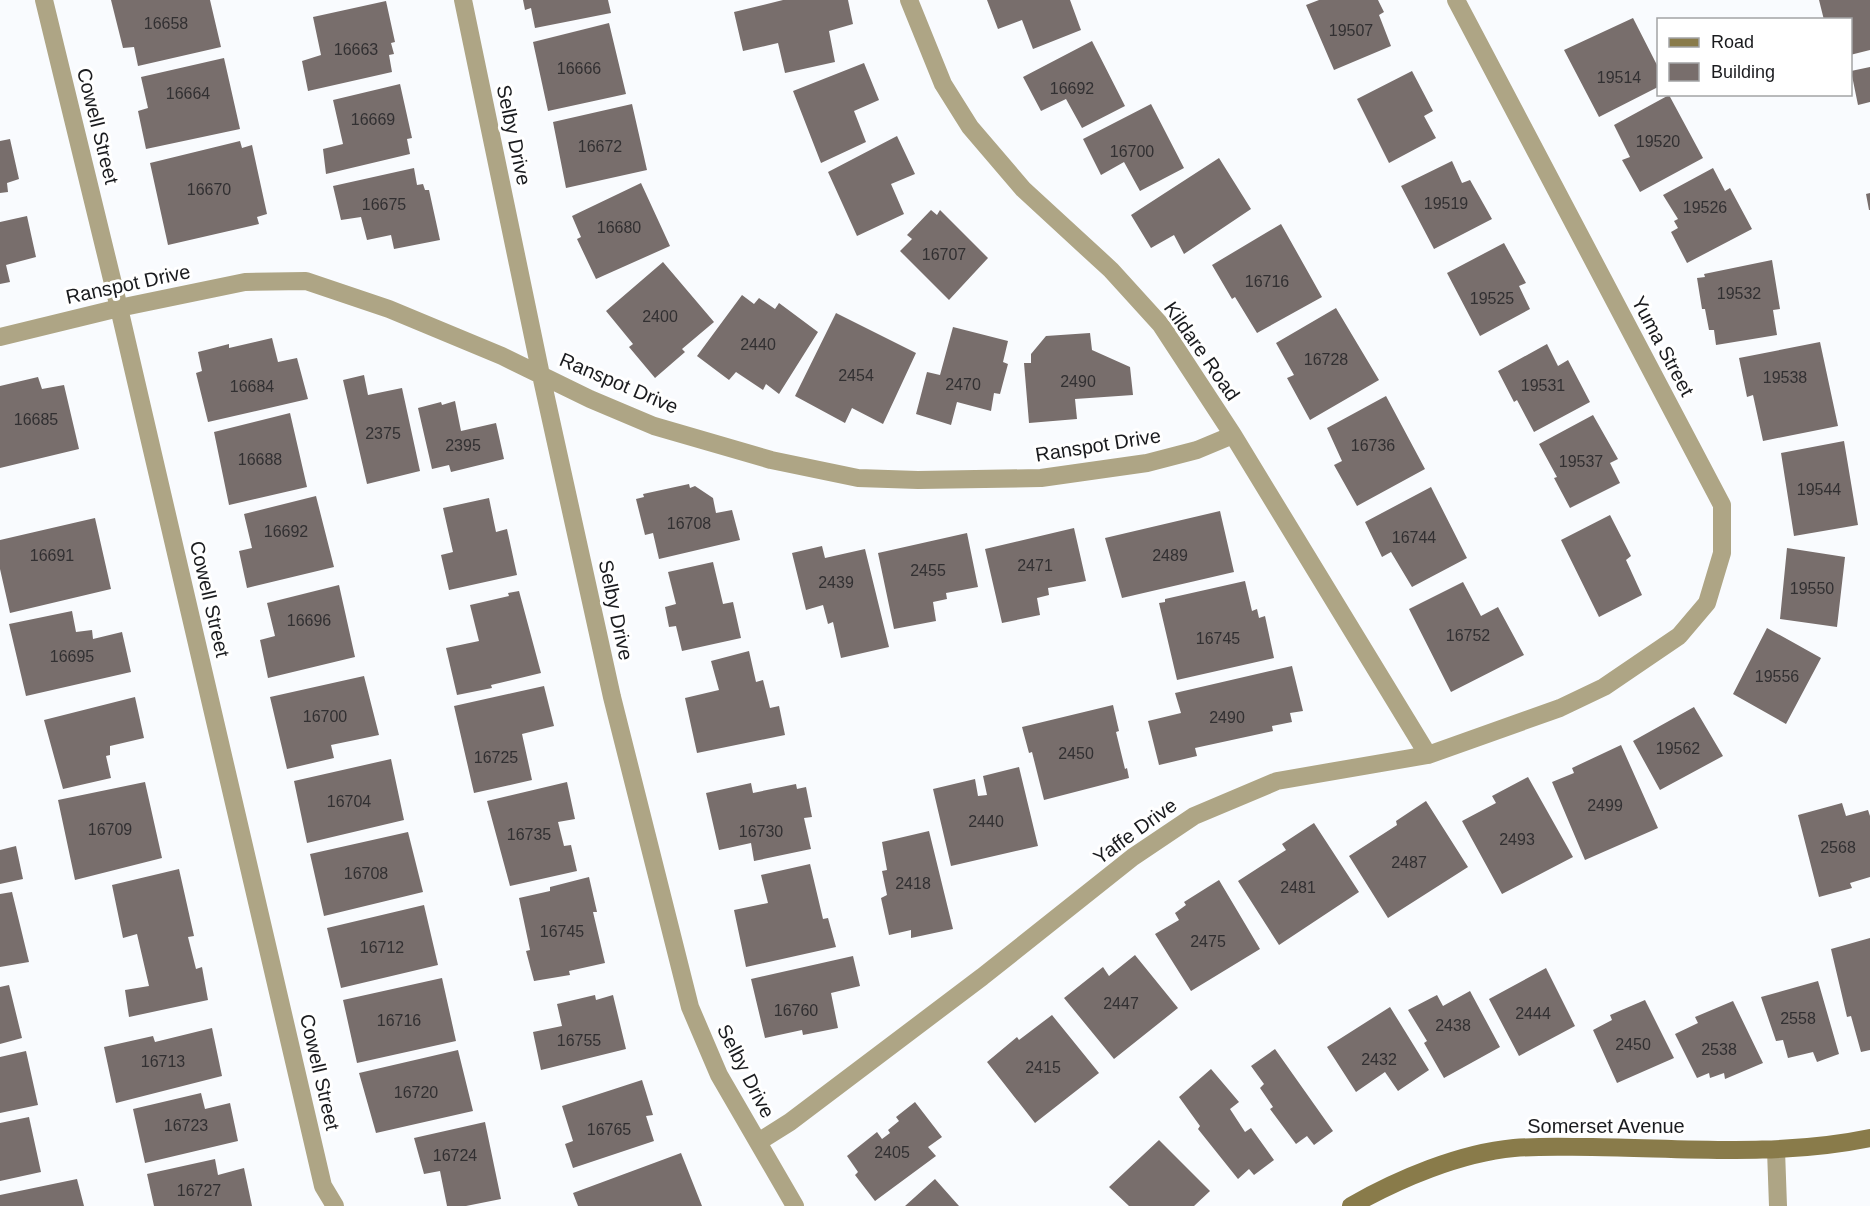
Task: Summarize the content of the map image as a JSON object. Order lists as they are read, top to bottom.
{
  "streets": {
    "street": [
      "Cowell Street",
      "Selby Drive",
      "Ranspot Drive",
      "Yuma Street",
      "Kildare Road",
      "Yaffe Drive",
      "Somerset Avenue"
    ]
  },
  "crossings": [
    ["Cowell Street", "Ranspot Drive"],
    ["Selby Drive", "Ranspot Drive"],
    ["Selby Drive", "Yaffe Drive"],
    ["Ranspot Drive", "Kildare Road"],
    ["Yuma Street", "Yaffe Drive"],
    ["Kildare Road", "Yaffe Drive"]
  ],
  "house_numbers": [
    "16658",
    "19507",
    "16663",
    "16666",
    "19514",
    "16692",
    "16664",
    "16669",
    "19520",
    "16672",
    "16700",
    "16670",
    "19519",
    "16675",
    "19526",
    "16680",
    "16707",
    "16716",
    "19532",
    "19525",
    "2400",
    "2440",
    "16728",
    "2454",
    "19538",
    "2490",
    "2470",
    "19531",
    "16684",
    "16685",
    "2375",
    "2395",
    "16736",
    "16688",
    "19537",
    "19544",
    "16708",
    "16692",
    "16744",
    "16691",
    "2489",
    "2471",
    "2455",
    "2439",
    "19550",
    "16696",
    "16752",
    "16745",
    "16695",
    "19556",
    "16700",
    "2490",
    "19562",
    "2450",
    "16725",
    "16704",
    "2499",
    "2440",
    "16709",
    "16730",
    "16735",
    "2493",
    "2568",
    "2487",
    "16708",
    "2418",
    "2481",
    "16745",
    "2475",
    "16712",
    "2447",
    "16760",
    "2444",
    "2558",
    "16716",
    "2438",
    "16755",
    "2450",
    "2538",
    "2432",
    "16713",
    "2415",
    "16720",
    "16723",
    "16765",
    "2405",
    "16724",
    "16727"
  ],
  "legend": ["Road", "Building"]
}
